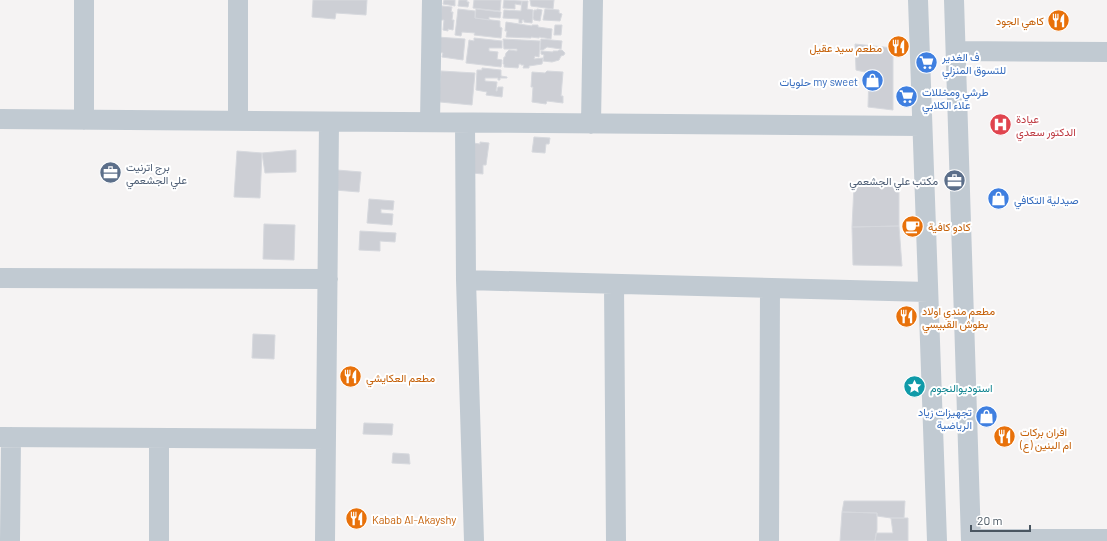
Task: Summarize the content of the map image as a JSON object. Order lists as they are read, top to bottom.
{
  "places": {
    "restaurant": [
      "كاهي الجود",
      "مطعم سيد عقيل",
      "مطعم مندي اولاد بطوش القبيسي",
      "مطعم العكايشي",
      "افران بركات ام البنين (ع)",
      "Kabab Al-Akayshy"
    ],
    "supermarket": ["ف الغدير للتسوق المنزلي", "طرشي ومخللات علاء الكلابي"],
    "shop": ["حلويات my sweet", "صيدلية التكافي", "تجهيزات زياد الرياضية"],
    "hospital": ["عيادة الدكتور سعدي"],
    "office": ["برج اترنيت علي الجشعمي", "مكتب علي الجشعمي"],
    "cafe": ["كادو كافية"],
    "place": ["استوديوالنجوم"]
  },
  "scale_bar": "20 m"
}
